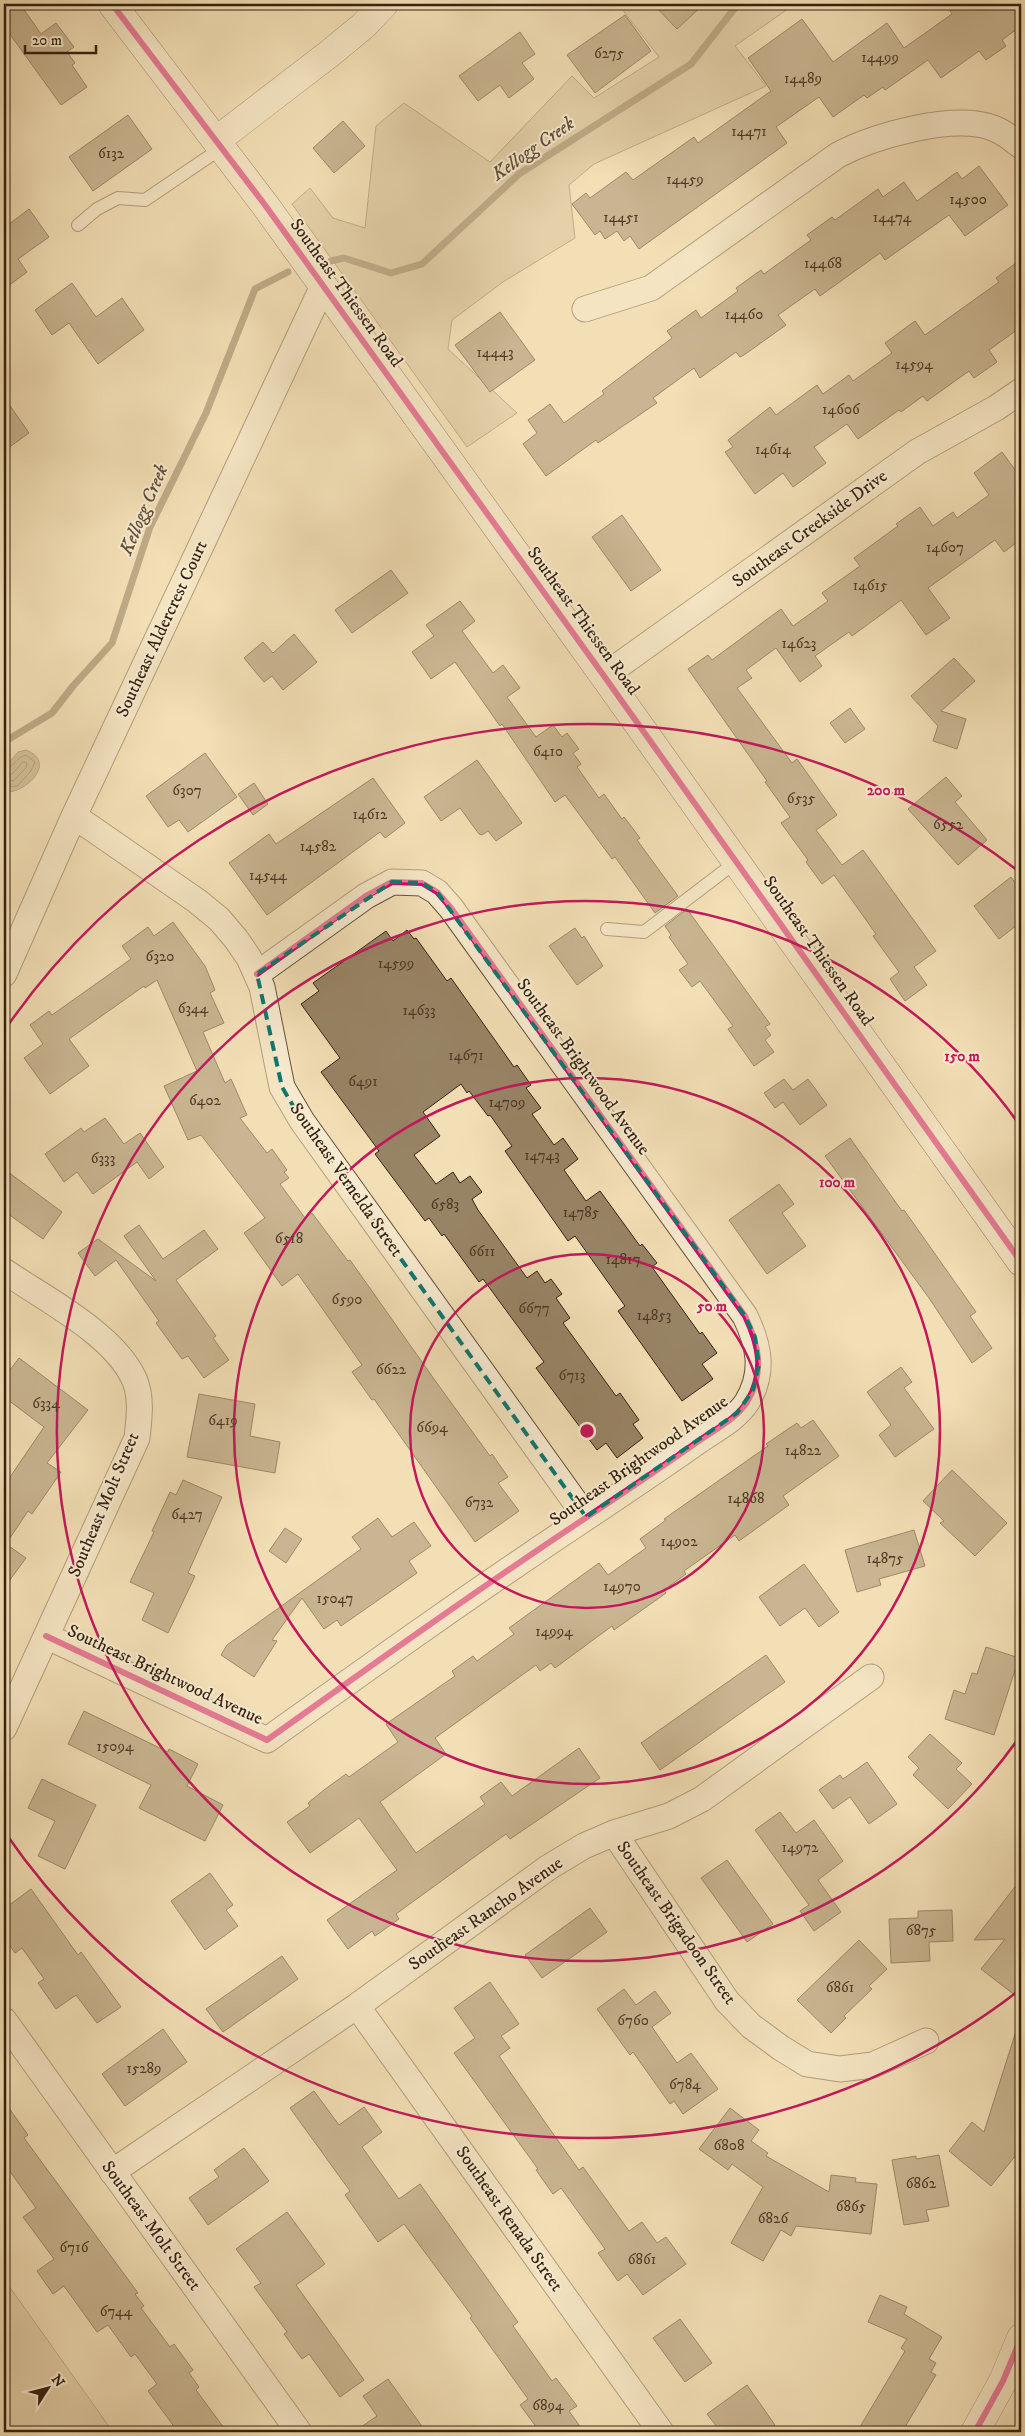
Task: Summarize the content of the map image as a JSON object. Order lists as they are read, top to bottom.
{
  "streets": {
    "main road": ["Southeast Thiessen Road"],
    "street": [
      "Southeast Creekside Drive",
      "Southeast Aldercrest Court",
      "Southeast Brightwood Avenue",
      "Southeast Vernelda Street",
      "Southeast Molt Street",
      "Southeast Rancho Avenue",
      "Southeast Brigadoon Street",
      "Southeast Renada Street"
    ]
  },
  "crossings": [
    ["Southeast Thiessen Road", "Southeast Creekside Drive"],
    ["Southeast Thiessen Road", "Southeast Aldercrest Court"],
    ["Southeast Aldercrest Court", "Southeast Vernelda Street"],
    ["Southeast Brightwood Avenue", "Southeast Vernelda Street"],
    ["Southeast Brightwood Avenue", "Southeast Molt Street"],
    ["Southeast Molt Street", "Southeast Rancho Avenue"],
    ["Southeast Rancho Avenue", "Southeast Brigadoon Street"],
    ["Southeast Rancho Avenue", "Southeast Renada Street"]
  ],
  "water": ["Kellogg Creek"],
  "house_numbers": [
    "6275",
    "14499",
    "14489",
    "14471",
    "6132",
    "14459",
    "14500",
    "14451",
    "14474",
    "14468",
    "14460",
    "14443",
    "14594",
    "14606",
    "14614",
    "14607",
    "14615",
    "14623",
    "6410",
    "6307",
    "6535",
    "14612",
    "6552",
    "14582",
    "14544",
    "6320",
    "14599",
    "6344",
    "14633",
    "14671",
    "6491",
    "6402",
    "14709",
    "14743",
    "6333",
    "6583",
    "14785",
    "6518",
    "6611",
    "14817",
    "6590",
    "6677",
    "14853",
    "6622",
    "6713",
    "6334",
    "6419",
    "6694",
    "14822",
    "14868",
    "6732",
    "6427",
    "14902",
    "14875",
    "14970",
    "15047",
    "14994",
    "15094",
    "14972",
    "6875",
    "6861",
    "6760",
    "15289",
    "6784",
    "6808",
    "6862",
    "6865",
    "6826",
    "6716",
    "6861",
    "6744",
    "6894"
  ],
  "scale_bar": "20 m",
  "north": "top right",
  "rings": [
    "200 m",
    "150 m",
    "100 m",
    "50 m"
  ]
}
